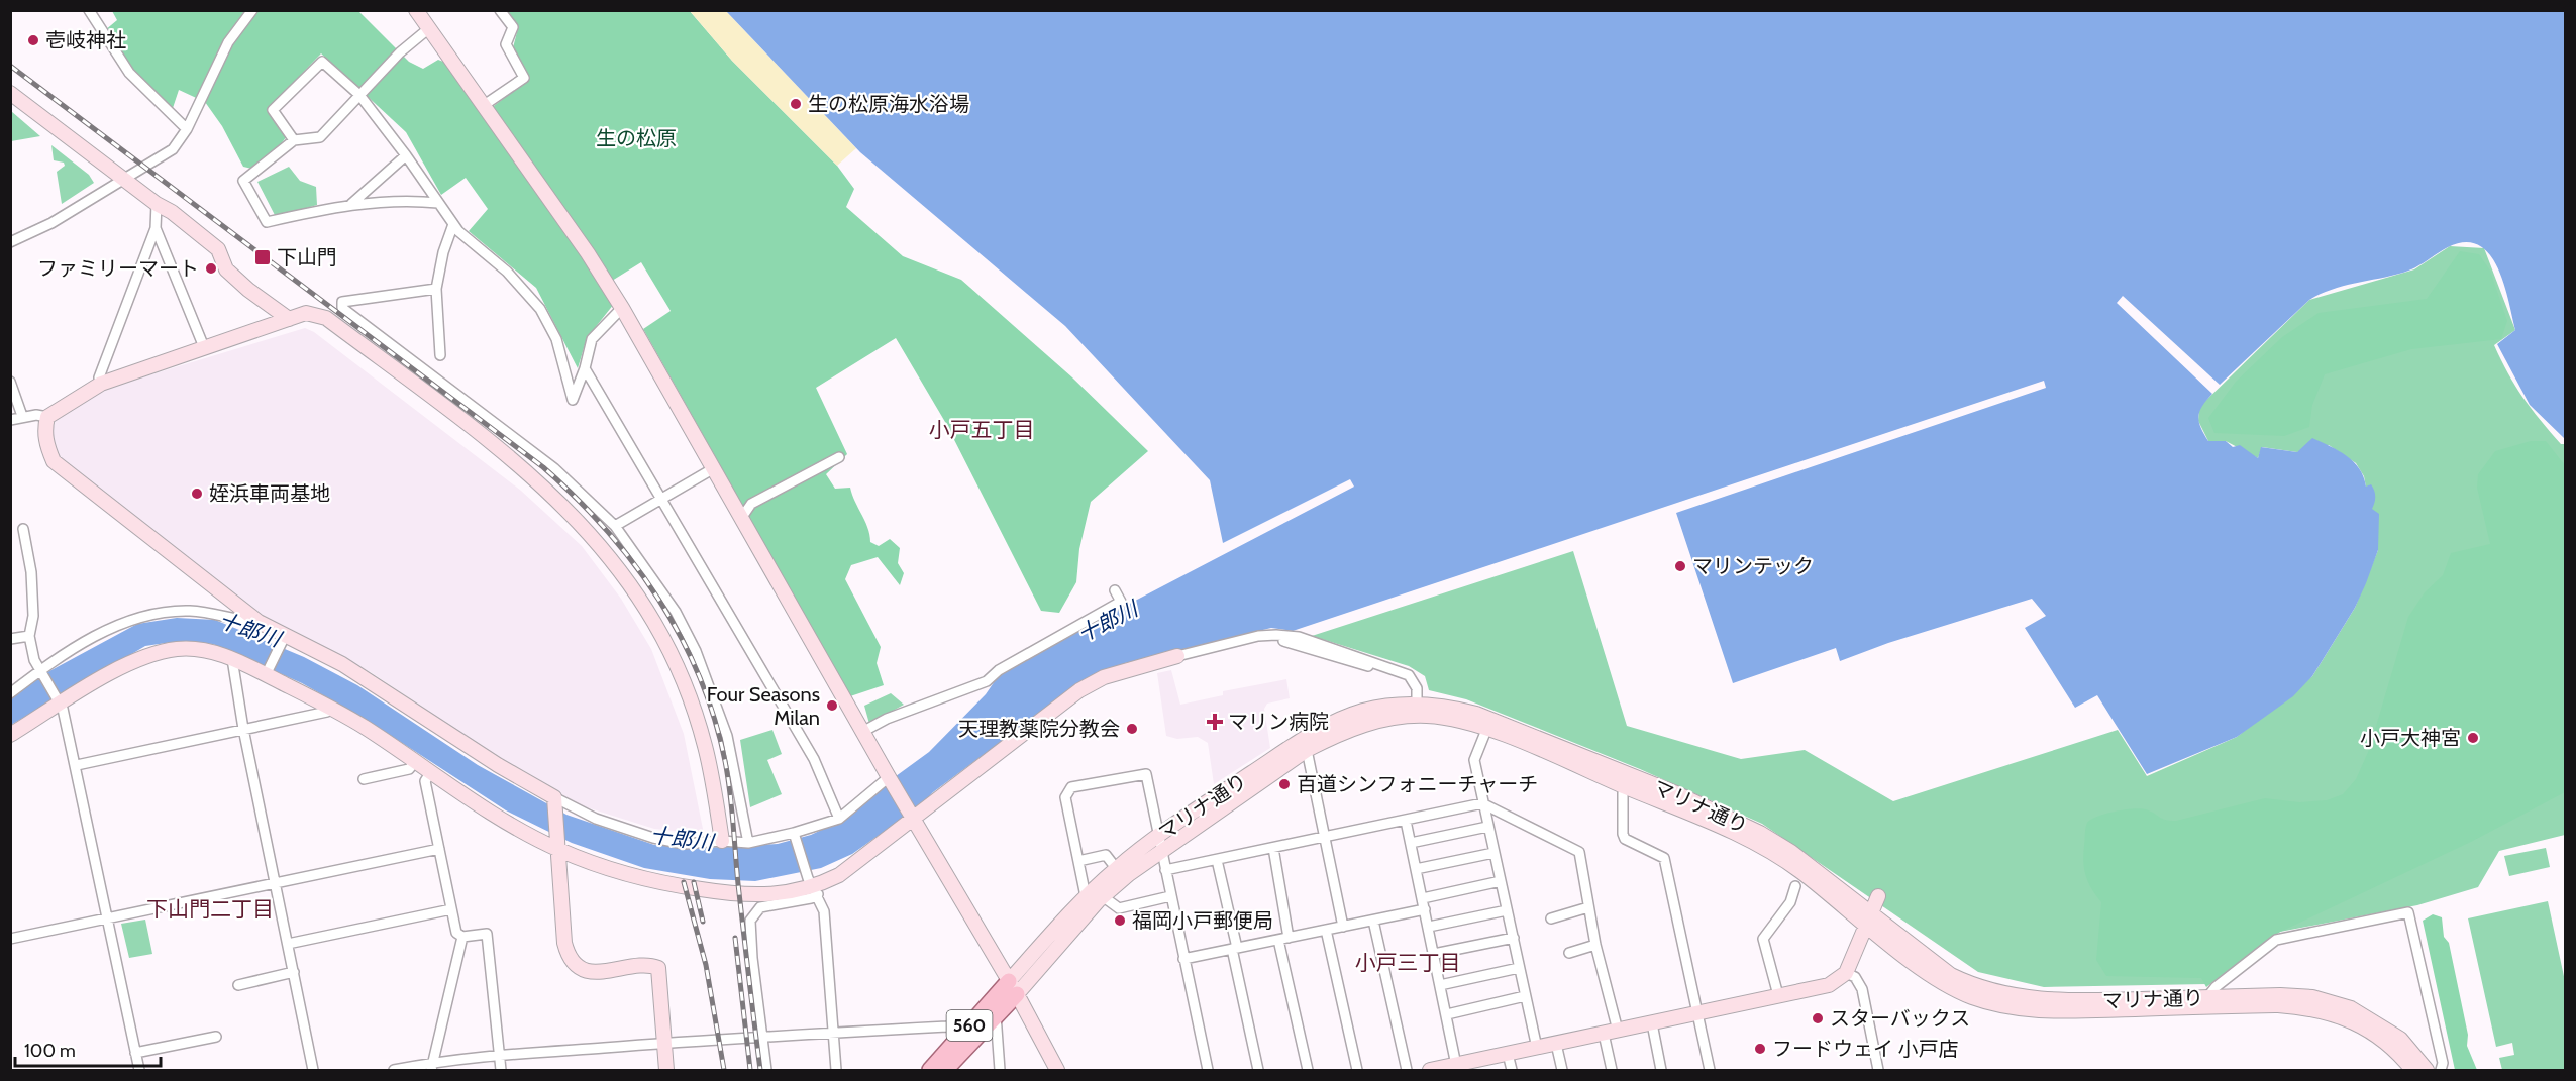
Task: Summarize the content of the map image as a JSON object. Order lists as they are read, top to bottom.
{
  "streets": {
    "main road": ["560"],
    "street": ["マリナ通り"]
  },
  "crossings": [
    ["マリナ通り", "560"]
  ],
  "districts": ["小戸五丁目", "下山門二丁目", "小戸三丁目"],
  "water": ["十郎川"],
  "parks": ["生の松原"],
  "places": {
    "other": [
      "壱岐神社",
      "生の松原海水浴場",
      "ファミリーマート",
      "姪浜車両基地",
      "マリンテック",
      "Four Seasons Milan",
      "天理教薬院分教会",
      "小戸大神宮",
      "百道シンフォニーチャーチ",
      "福岡小戸郵便局",
      "スターバックス",
      "フードウェイ 小戸店"
    ],
    "transit": ["下山門"],
    "health": ["マリン病院"]
  },
  "scale_bar": "100 m"
}
